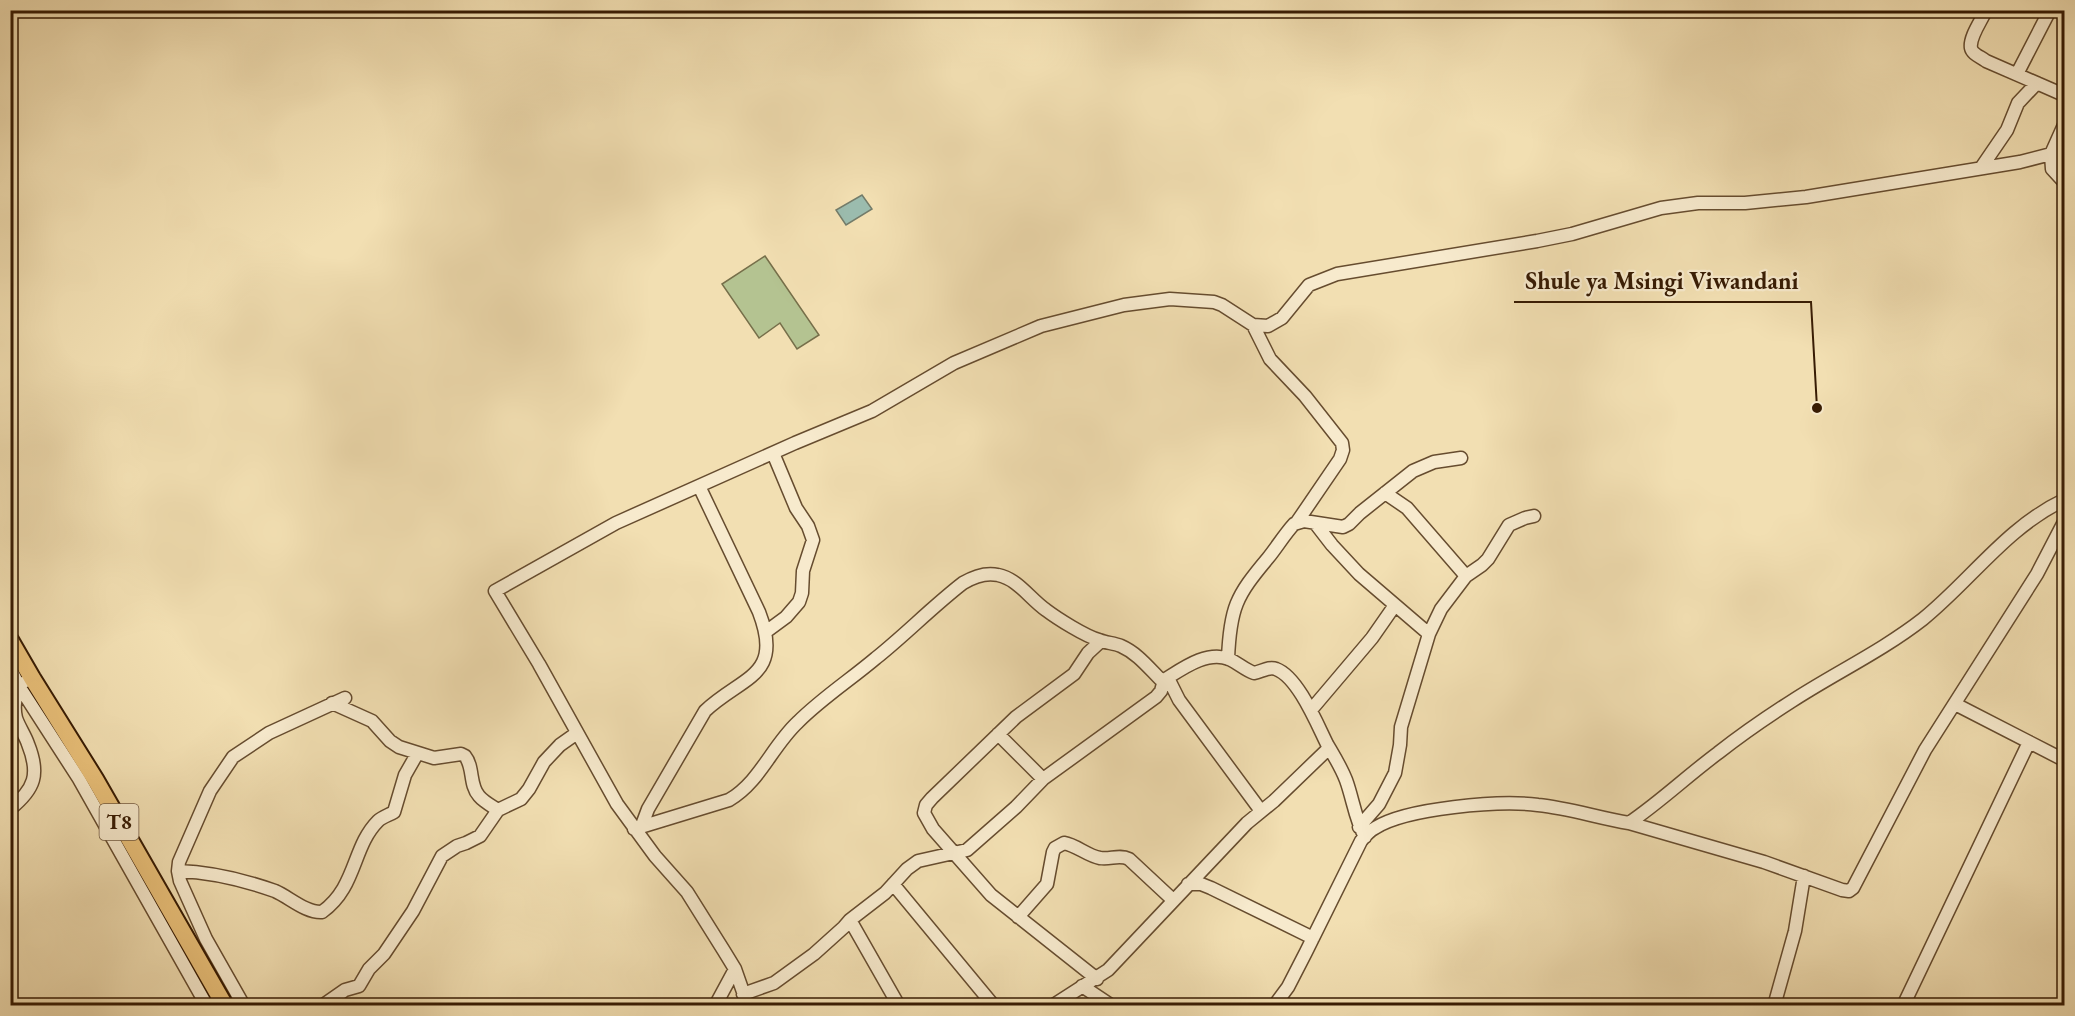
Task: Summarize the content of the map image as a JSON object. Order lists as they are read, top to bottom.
{
  "streets": {
    "highway": ["T8"]
  },
  "places": ["Shule ya Msingi Viwandani"]
}
